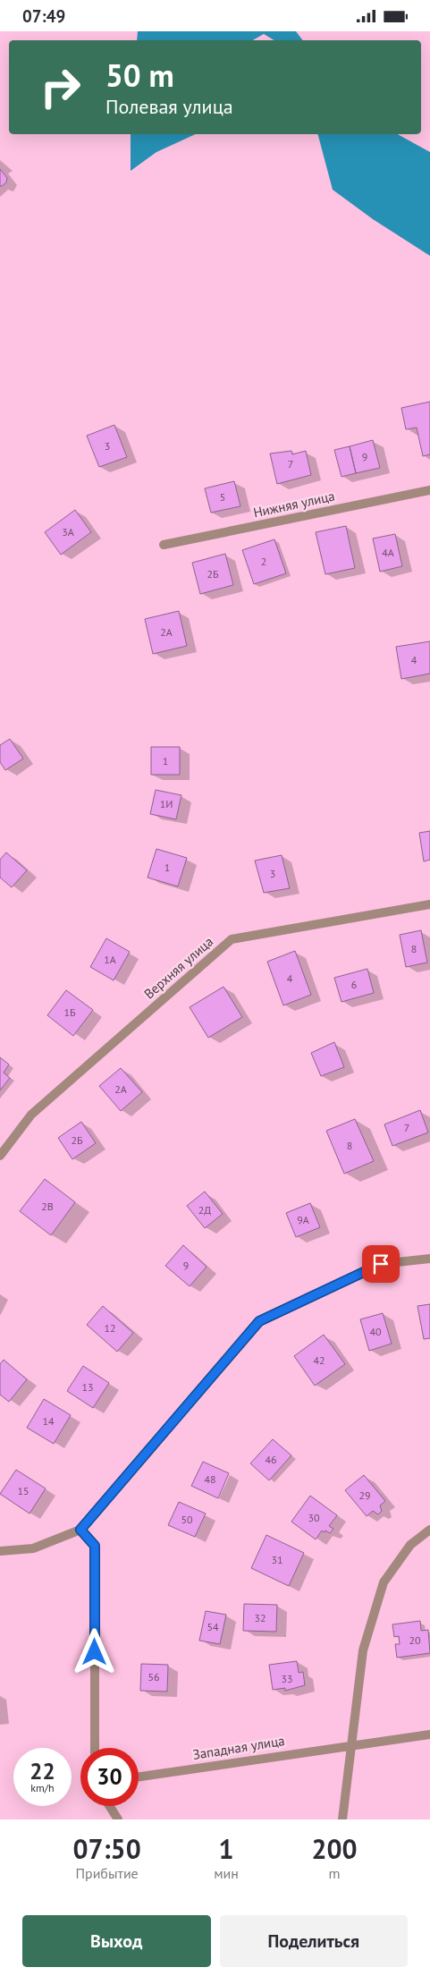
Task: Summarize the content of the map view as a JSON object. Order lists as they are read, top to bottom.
{
  "streets": {
    "street": ["Нижняя улица", "Верхняя улица", "Западная улица"]
  },
  "house_numbers": [
    "3",
    "9",
    "7",
    "5",
    "3А",
    "4А",
    "2",
    "2Б",
    "2А",
    "4",
    "1",
    "1И",
    "1",
    "3",
    "8",
    "1А",
    "4",
    "6",
    "1Б",
    "2А",
    "7",
    "2Б",
    "8",
    "2В",
    "2Д",
    "9А",
    "9",
    "12",
    "40",
    "42",
    "13",
    "14",
    "46",
    "48",
    "15",
    "29",
    "30",
    "50",
    "31",
    "32",
    "54",
    "20",
    "56",
    "33"
  ],
  "page": {
    "status": "07:49",
    "turn": ["50 m", "Полевая улица"],
    "speed": "22 km/h",
    "limit": "30",
    "eta": [
      "07:50",
      "Прибытие",
      "1",
      "мин",
      "200",
      "m"
    ],
    "buttons": ["Выход", "Поделиться"]
  }
}
